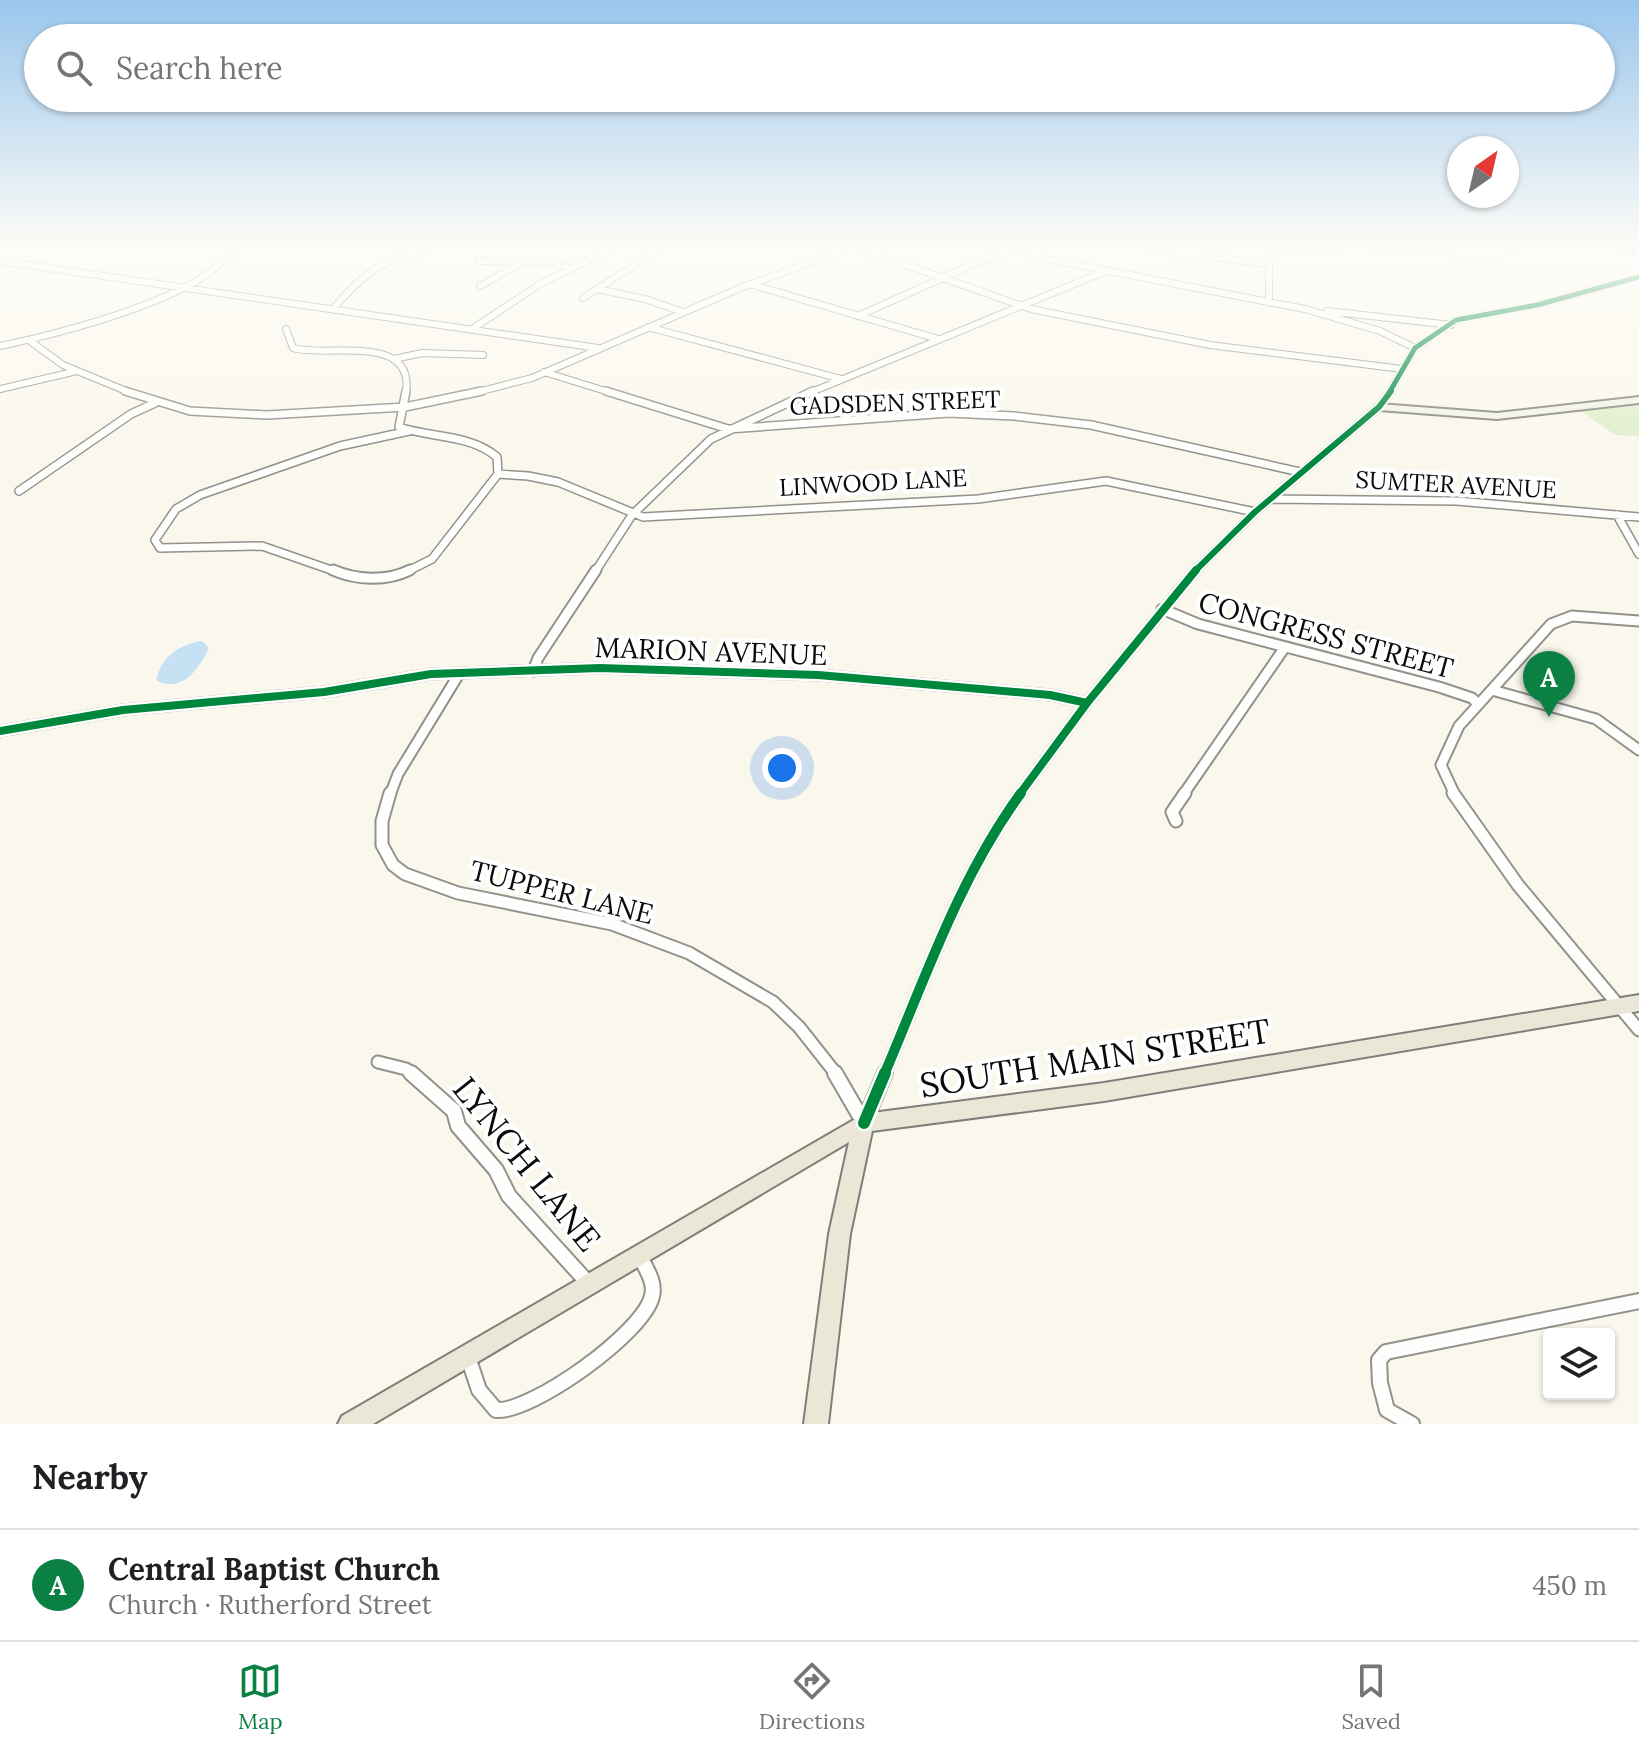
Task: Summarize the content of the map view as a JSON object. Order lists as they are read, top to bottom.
{
  "streets": {
    "main road": ["SOUTH MAIN STREET"],
    "street": [
      "GADSDEN STREET",
      "LINWOOD LANE",
      "SUMTER AVENUE",
      "CONGRESS STREET",
      "MARION AVENUE",
      "TUPPER LANE",
      "LYNCH LANE"
    ]
  },
  "crossings": [
    ["MARION AVENUE", "TUPPER LANE"],
    ["TUPPER LANE", "SOUTH MAIN STREET"],
    ["SOUTH MAIN STREET", "LYNCH LANE"]
  ],
  "north": "top right",
  "page": {
    "search": "Search here",
    "pins": "A",
    "heading": "Nearby",
    "list": [
      {
        "mark": "A",
        "name": "Central Baptist Church",
        "note": "Church · Rutherford Street",
        "value": "450 m"
      }
    ],
    "nav": ["Map", "Directions", "Saved"]
  }
}
